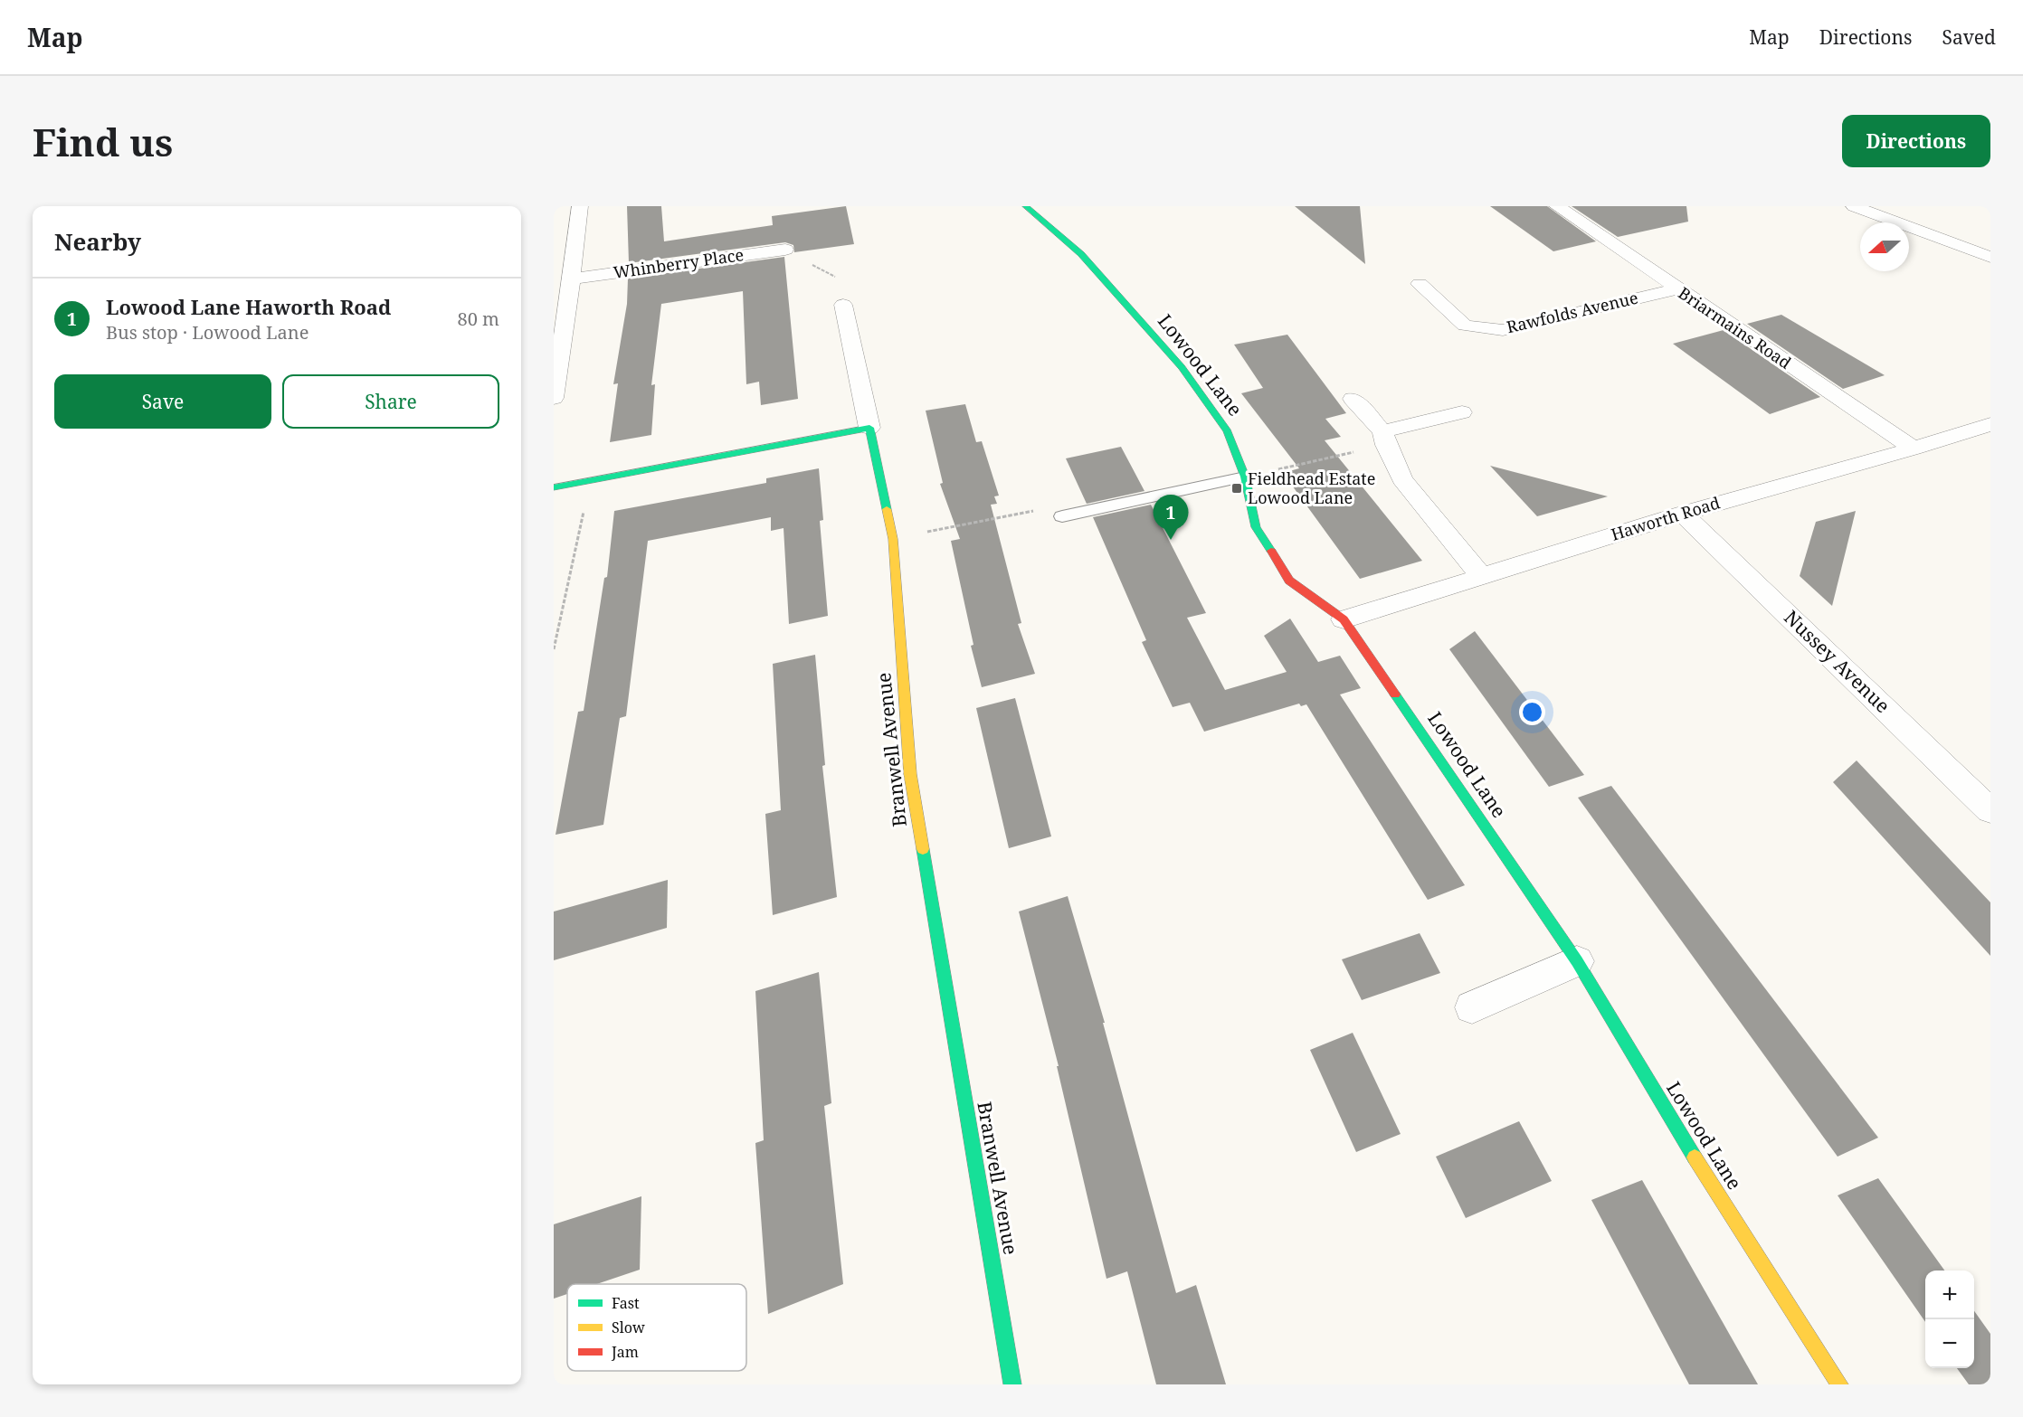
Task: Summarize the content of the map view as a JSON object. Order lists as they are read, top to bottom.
{
  "streets": {
    "street": [
      "Whinberry Place",
      "Rawfolds Avenue",
      "Briarmains Road",
      "Lowood Lane",
      "Haworth Road",
      "Nussey Avenue",
      "Branwell Avenue"
    ]
  },
  "crossings": [
    ["Rawfolds Avenue", "Briarmains Road"],
    ["Briarmains Road", "Haworth Road"],
    ["Lowood Lane", "Haworth Road"],
    ["Haworth Road", "Nussey Avenue"]
  ],
  "places": {
    "transit": ["Fieldhead Estate Lowood Lane"]
  },
  "legend": ["Fast", "Slow", "Jam"],
  "north": "left",
  "page": {
    "header": "Map",
    "nav": ["Map", "Directions", "Saved"],
    "buttons": [
      "Directions",
      ["Save", "Share"]
    ],
    "title": "Find us",
    "heading": "Nearby",
    "list": [
      {
        "mark": "1",
        "name": "Lowood Lane Haworth Road",
        "note": "Bus stop · Lowood Lane",
        "value": "80 m"
      }
    ],
    "pins": "1",
    "map_buttons": ["+", "−"]
  }
}
